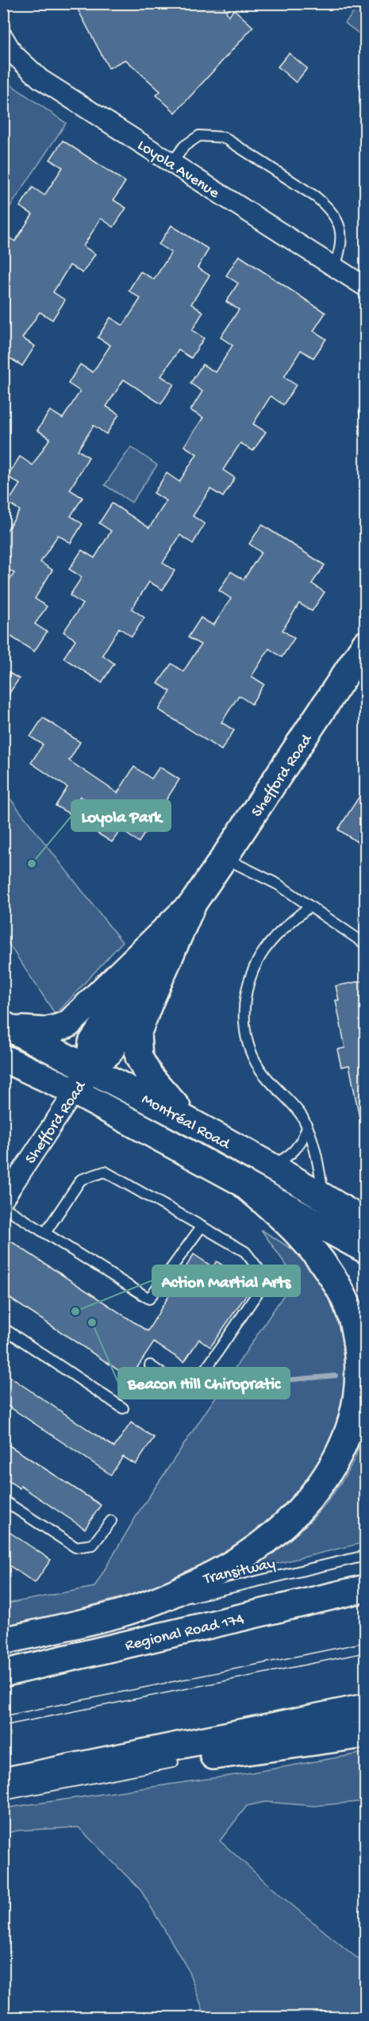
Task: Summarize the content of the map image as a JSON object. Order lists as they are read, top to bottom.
{
  "streets": {
    "main road": ["Shefford Road", "Montréal Road", "Regional Road 174"],
    "street": ["Loyola Avenue"],
    "lane": ["Transitway"]
  },
  "crossings": [
    ["Shefford Road", "Montréal Road"]
  ],
  "places": ["Loyola Park", "Action Martial Arts", "Beacon Hill Chiropratic"]
}
